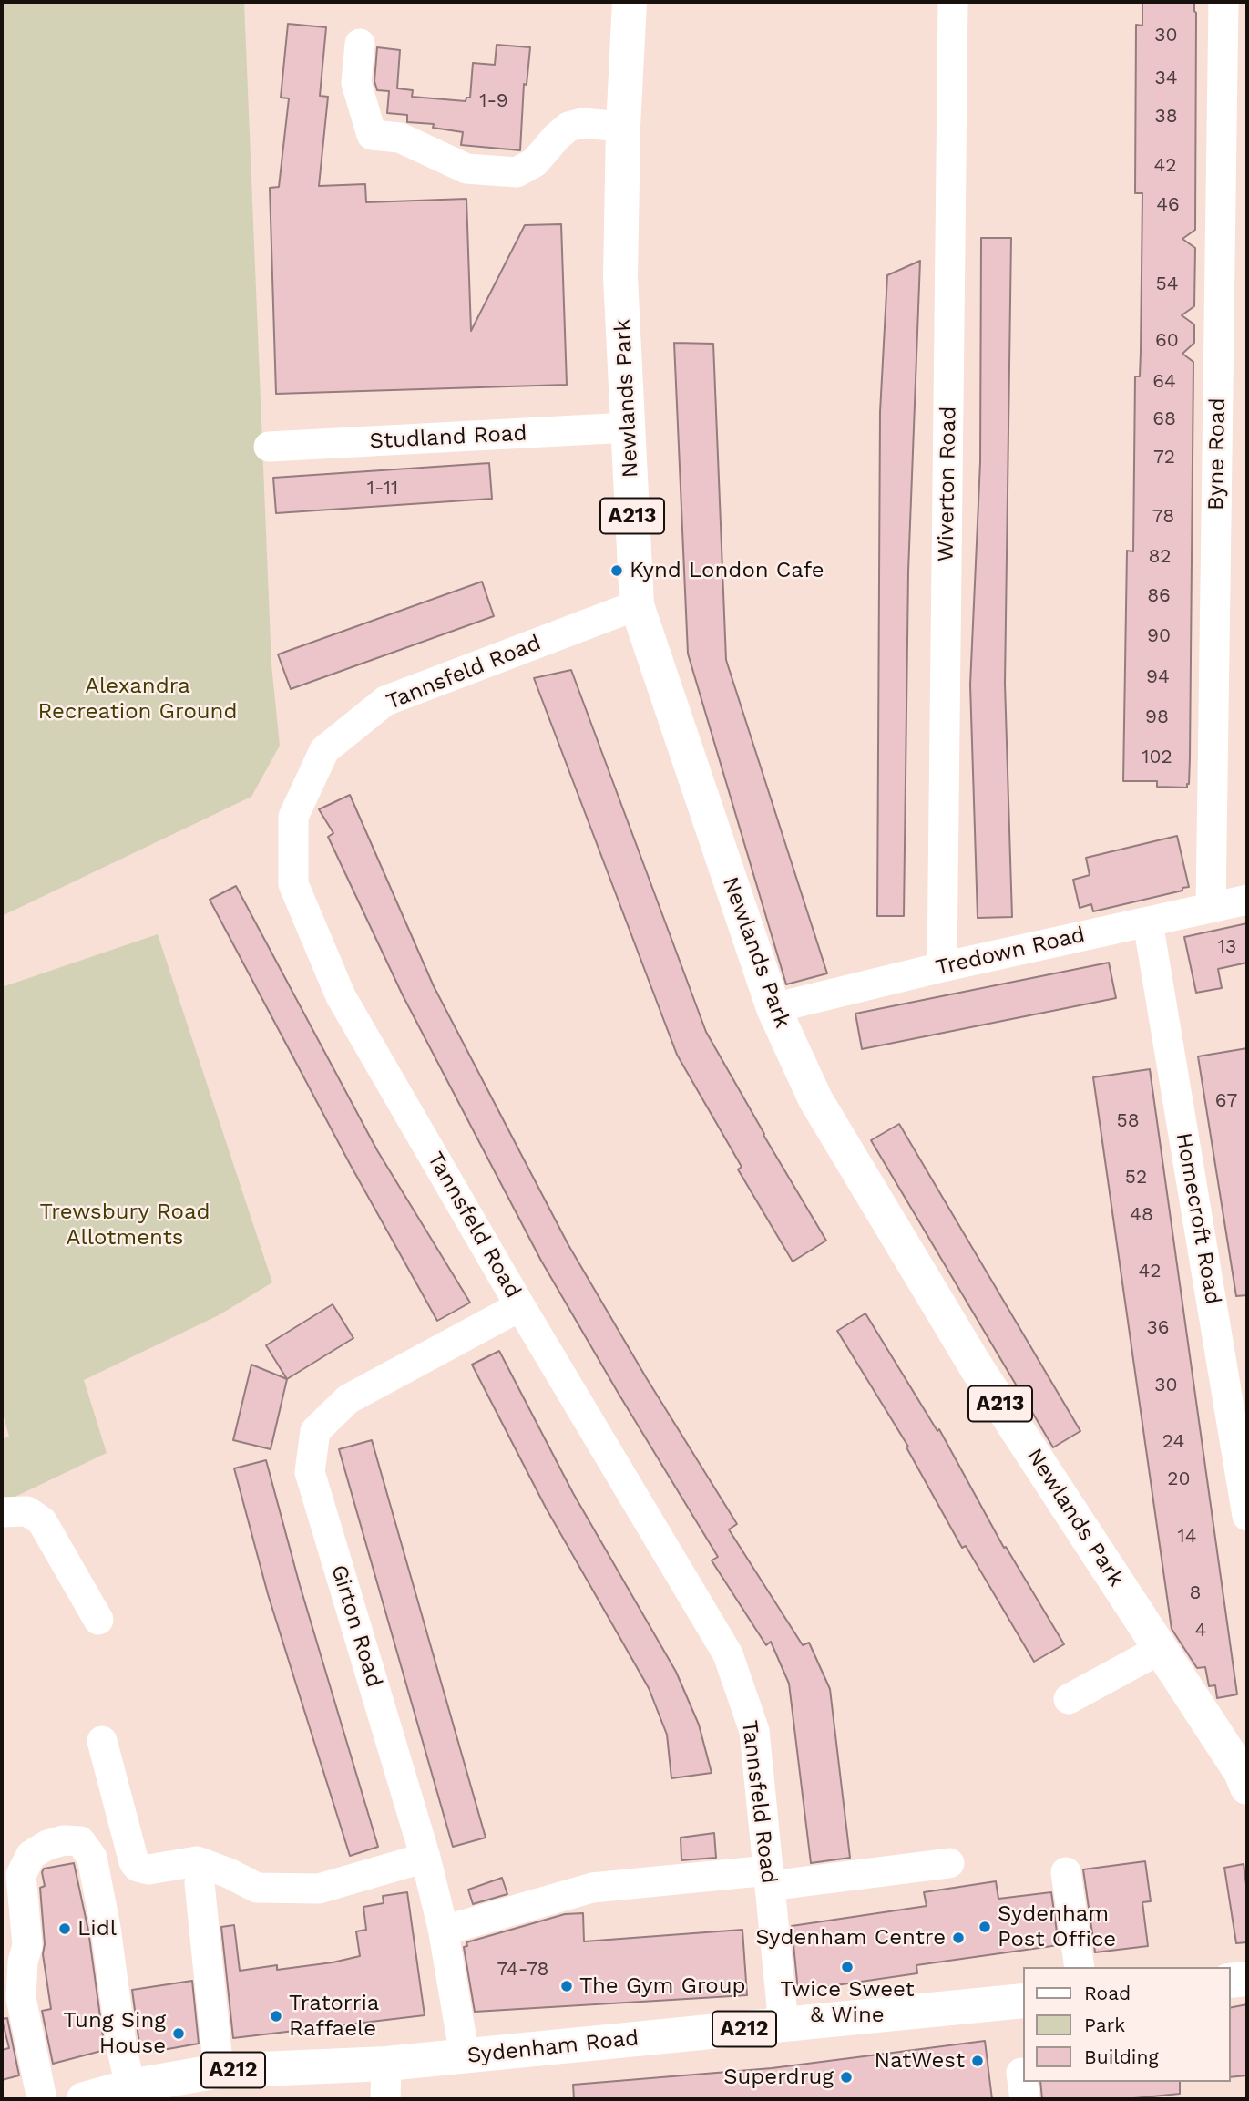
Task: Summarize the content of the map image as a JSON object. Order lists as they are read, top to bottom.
{
  "streets": {
    "main road": [
      "Newlands Park",
      "A213",
      "A212",
      "Sydenham Road"
    ],
    "street": [
      "Studland Road",
      "Byne Road",
      "Wiverton Road",
      "Tannsfeld Road",
      "Tredown Road",
      "Homecroft Road",
      "Girton Road"
    ]
  },
  "crossings": [
    ["Newlands Park", "Studland Road"],
    ["Newlands Park", "Tannsfeld Road"],
    ["Newlands Park", "Tredown Road"],
    ["Byne Road", "Tredown Road"],
    ["Wiverton Road", "Tredown Road"],
    ["Tannsfeld Road", "Girton Road"],
    ["Tannsfeld Road", "Sydenham Road"],
    ["Tredown Road", "Homecroft Road"],
    ["Girton Road", "Sydenham Road"]
  ],
  "parks": ["Alexandra Recreation Ground", "Trewsbury Road Allotments"],
  "places": [
    "Kynd London Cafe",
    "Sydenham Post Office",
    "Lidl",
    "Sydenham Centre",
    "Twice Sweet & Wine",
    "The Gym Group",
    "Tratorria Raffaele",
    "Tung Sing House",
    "NatWest",
    "Superdrug"
  ],
  "house_numbers": [
    "30",
    "34",
    "1-9",
    "38",
    "42",
    "46",
    "54",
    "60",
    "64",
    "68",
    "72",
    "1-11",
    "78",
    "82",
    "86",
    "90",
    "94",
    "98",
    "102",
    "13",
    "67",
    "58",
    "52",
    "48",
    "42",
    "36",
    "30",
    "24",
    "20",
    "14",
    "8",
    "4",
    "74-78"
  ],
  "legend": ["Road", "Park", "Building"]
}
